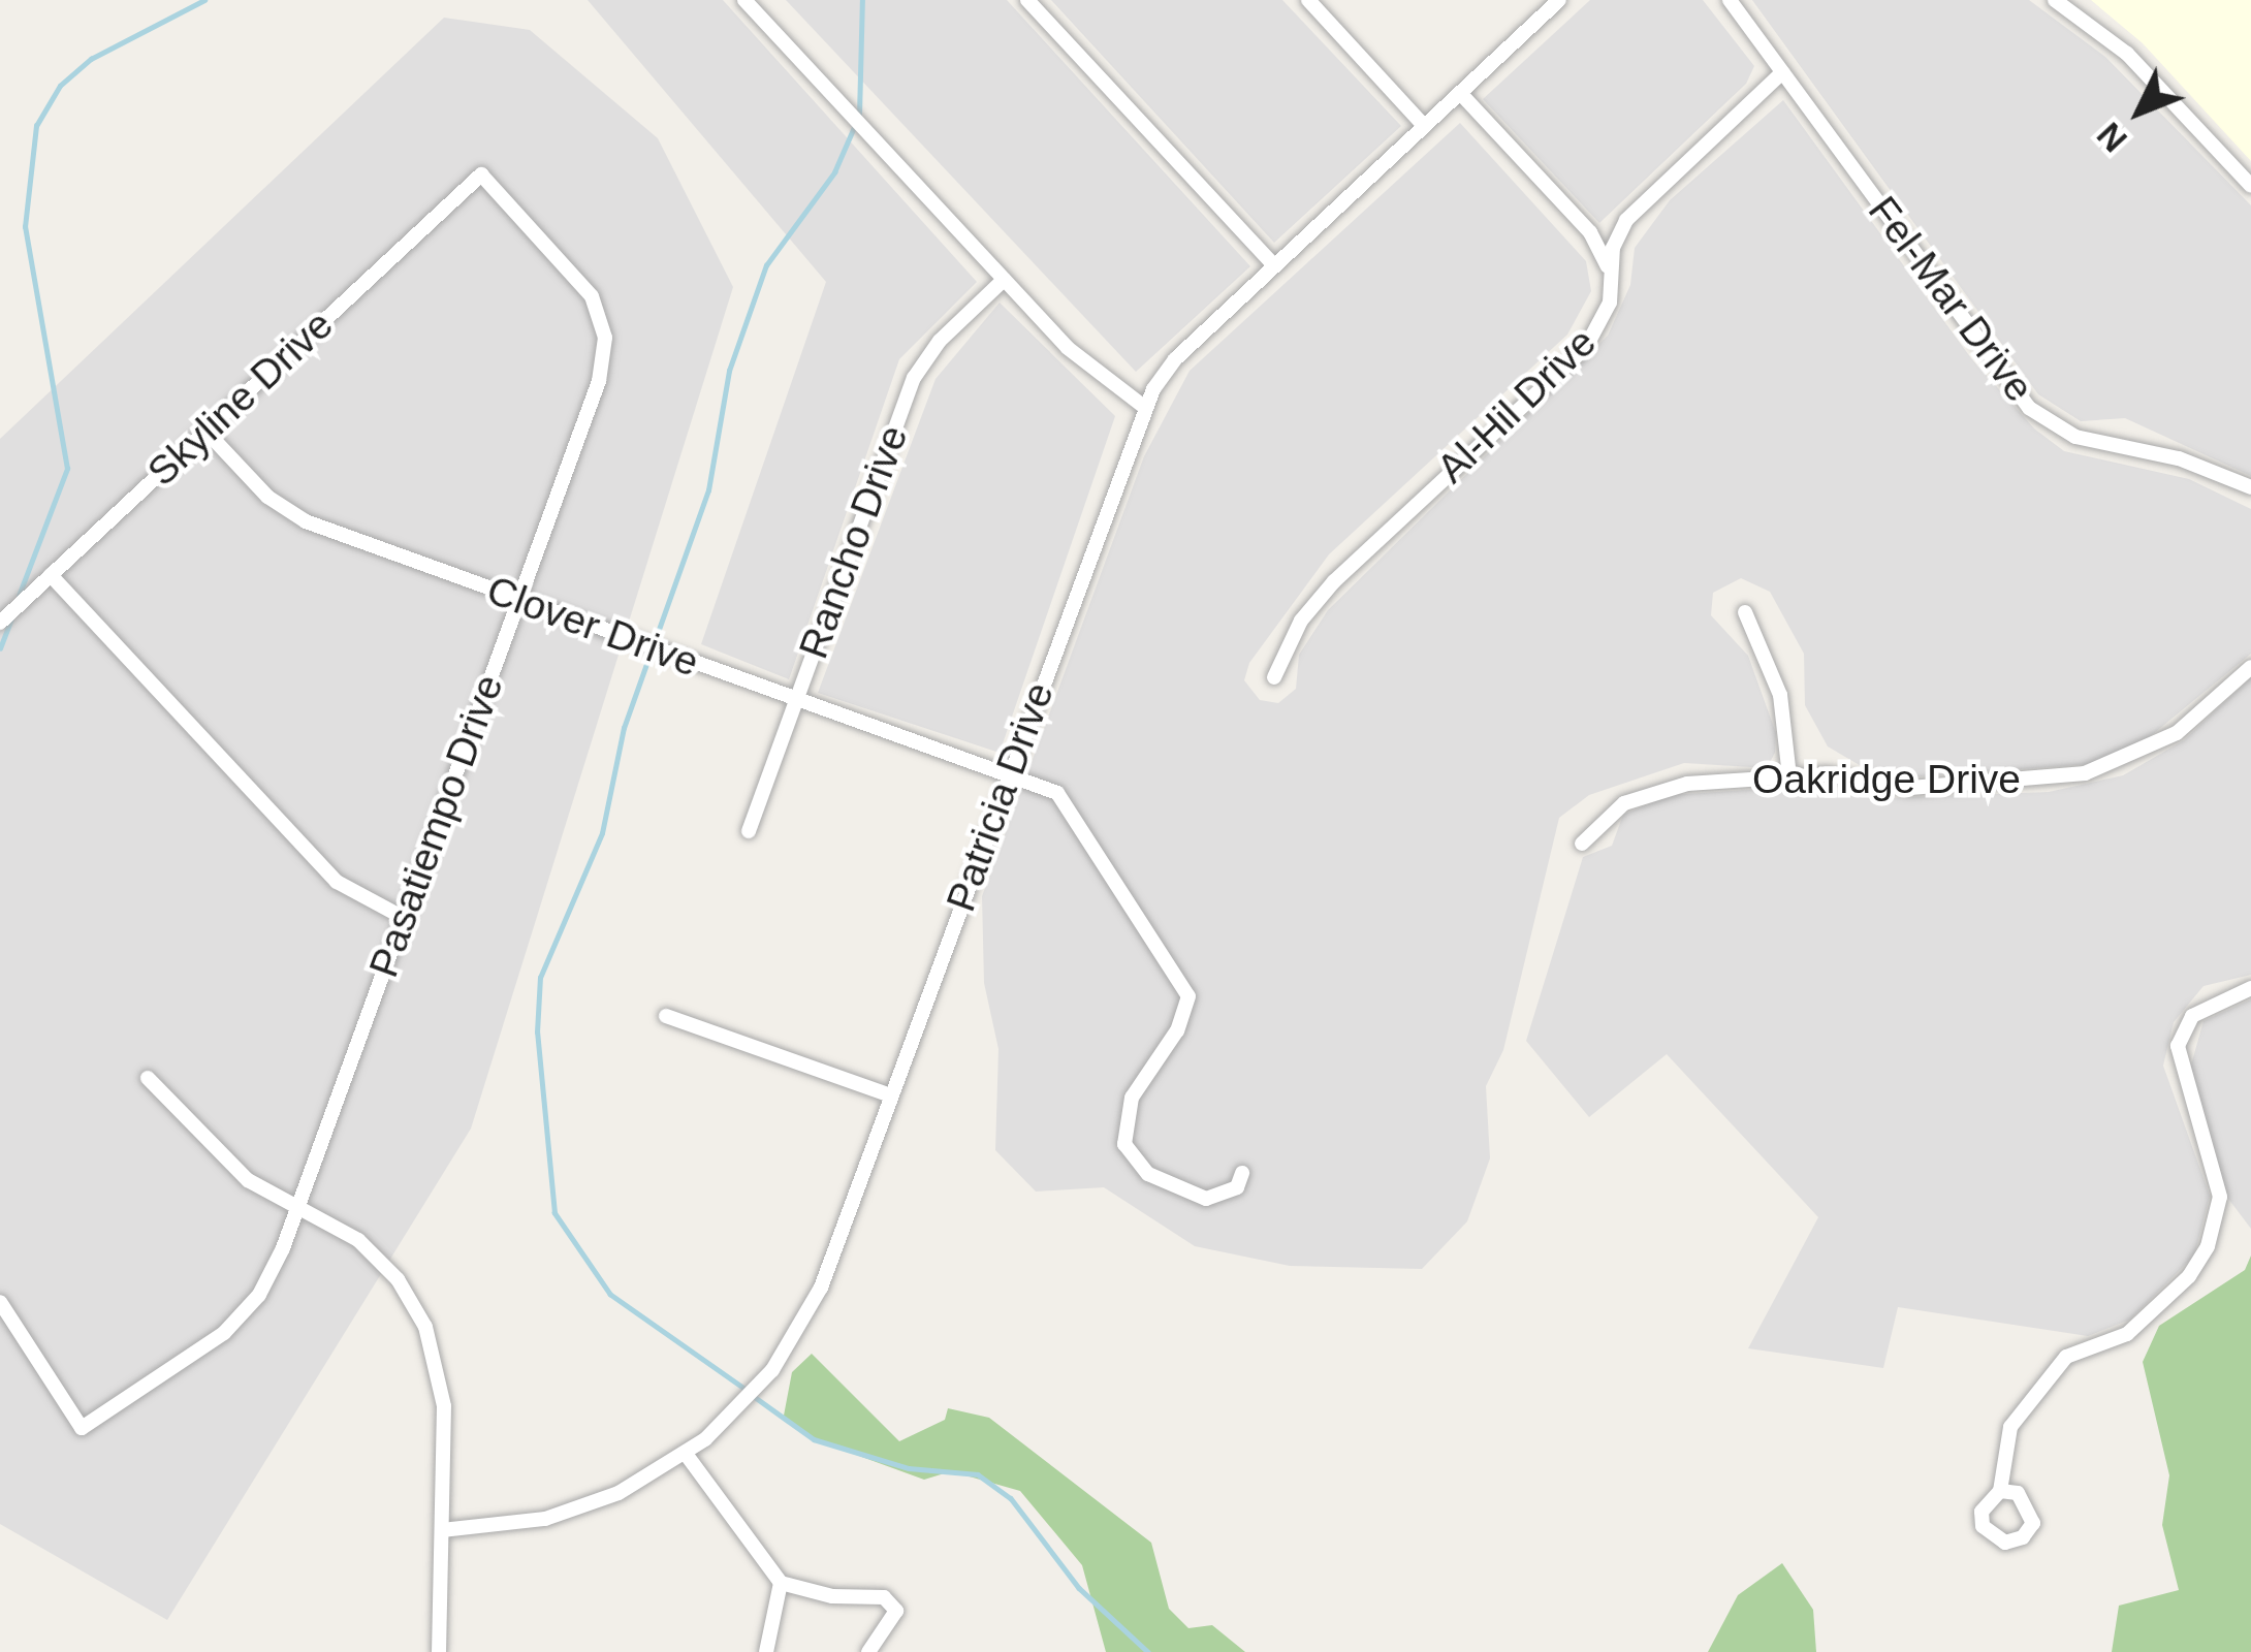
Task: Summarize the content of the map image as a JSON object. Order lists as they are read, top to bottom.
{
  "streets": {
    "street": [
      "Fel-Mar Drive",
      "Skyline Drive",
      "Al-Hil Drive",
      "Rancho Drive",
      "Clover Drive",
      "Oakridge Drive",
      "Patricia Drive",
      "Pasatiempo Drive"
    ]
  },
  "crossings": [
    ["Fel-Mar Drive", "Al-Hil Drive"],
    ["Skyline Drive", "Clover Drive"],
    ["Skyline Drive", "Pasatiempo Drive"],
    ["Rancho Drive", "Clover Drive"],
    ["Clover Drive", "Patricia Drive"],
    ["Clover Drive", "Pasatiempo Drive"]
  ],
  "north": "bottom left"
}
